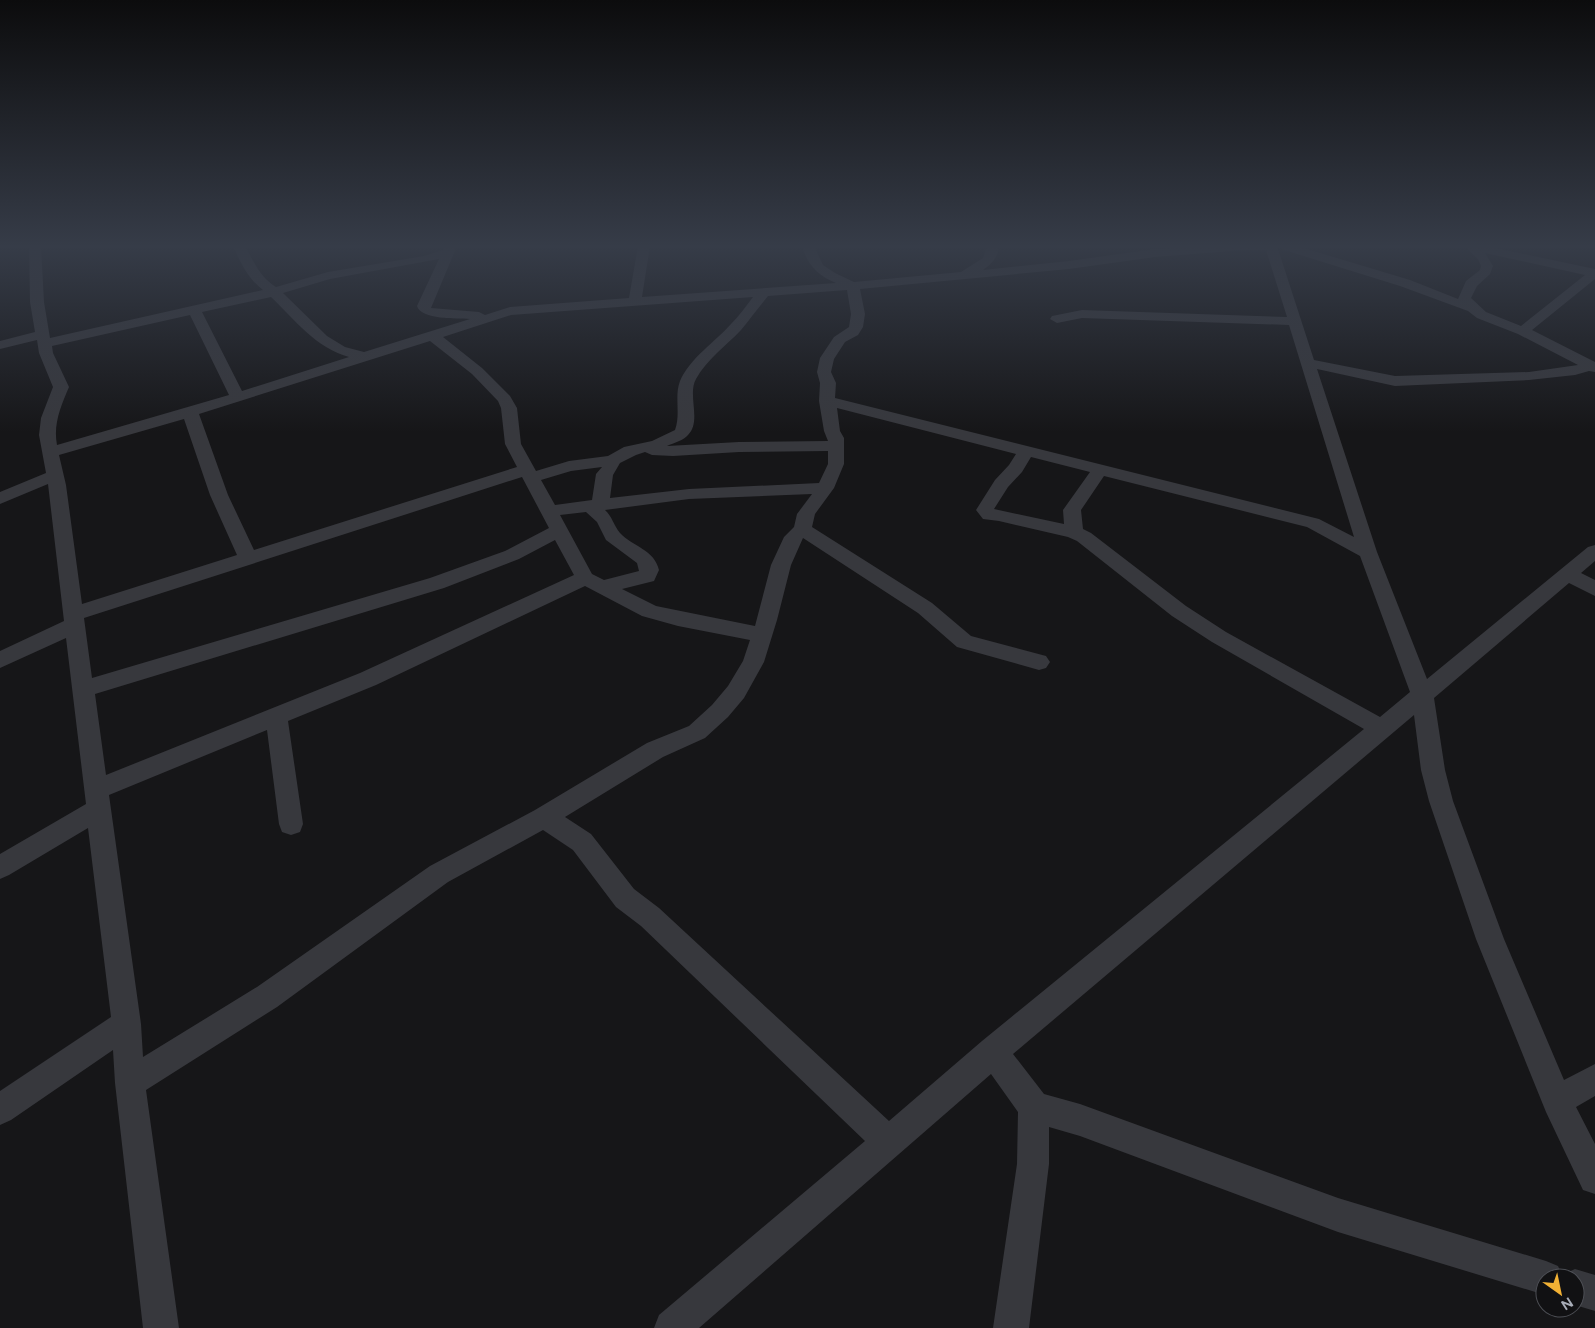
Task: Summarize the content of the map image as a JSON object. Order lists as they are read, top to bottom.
{
  "north": "bottom right"
}
